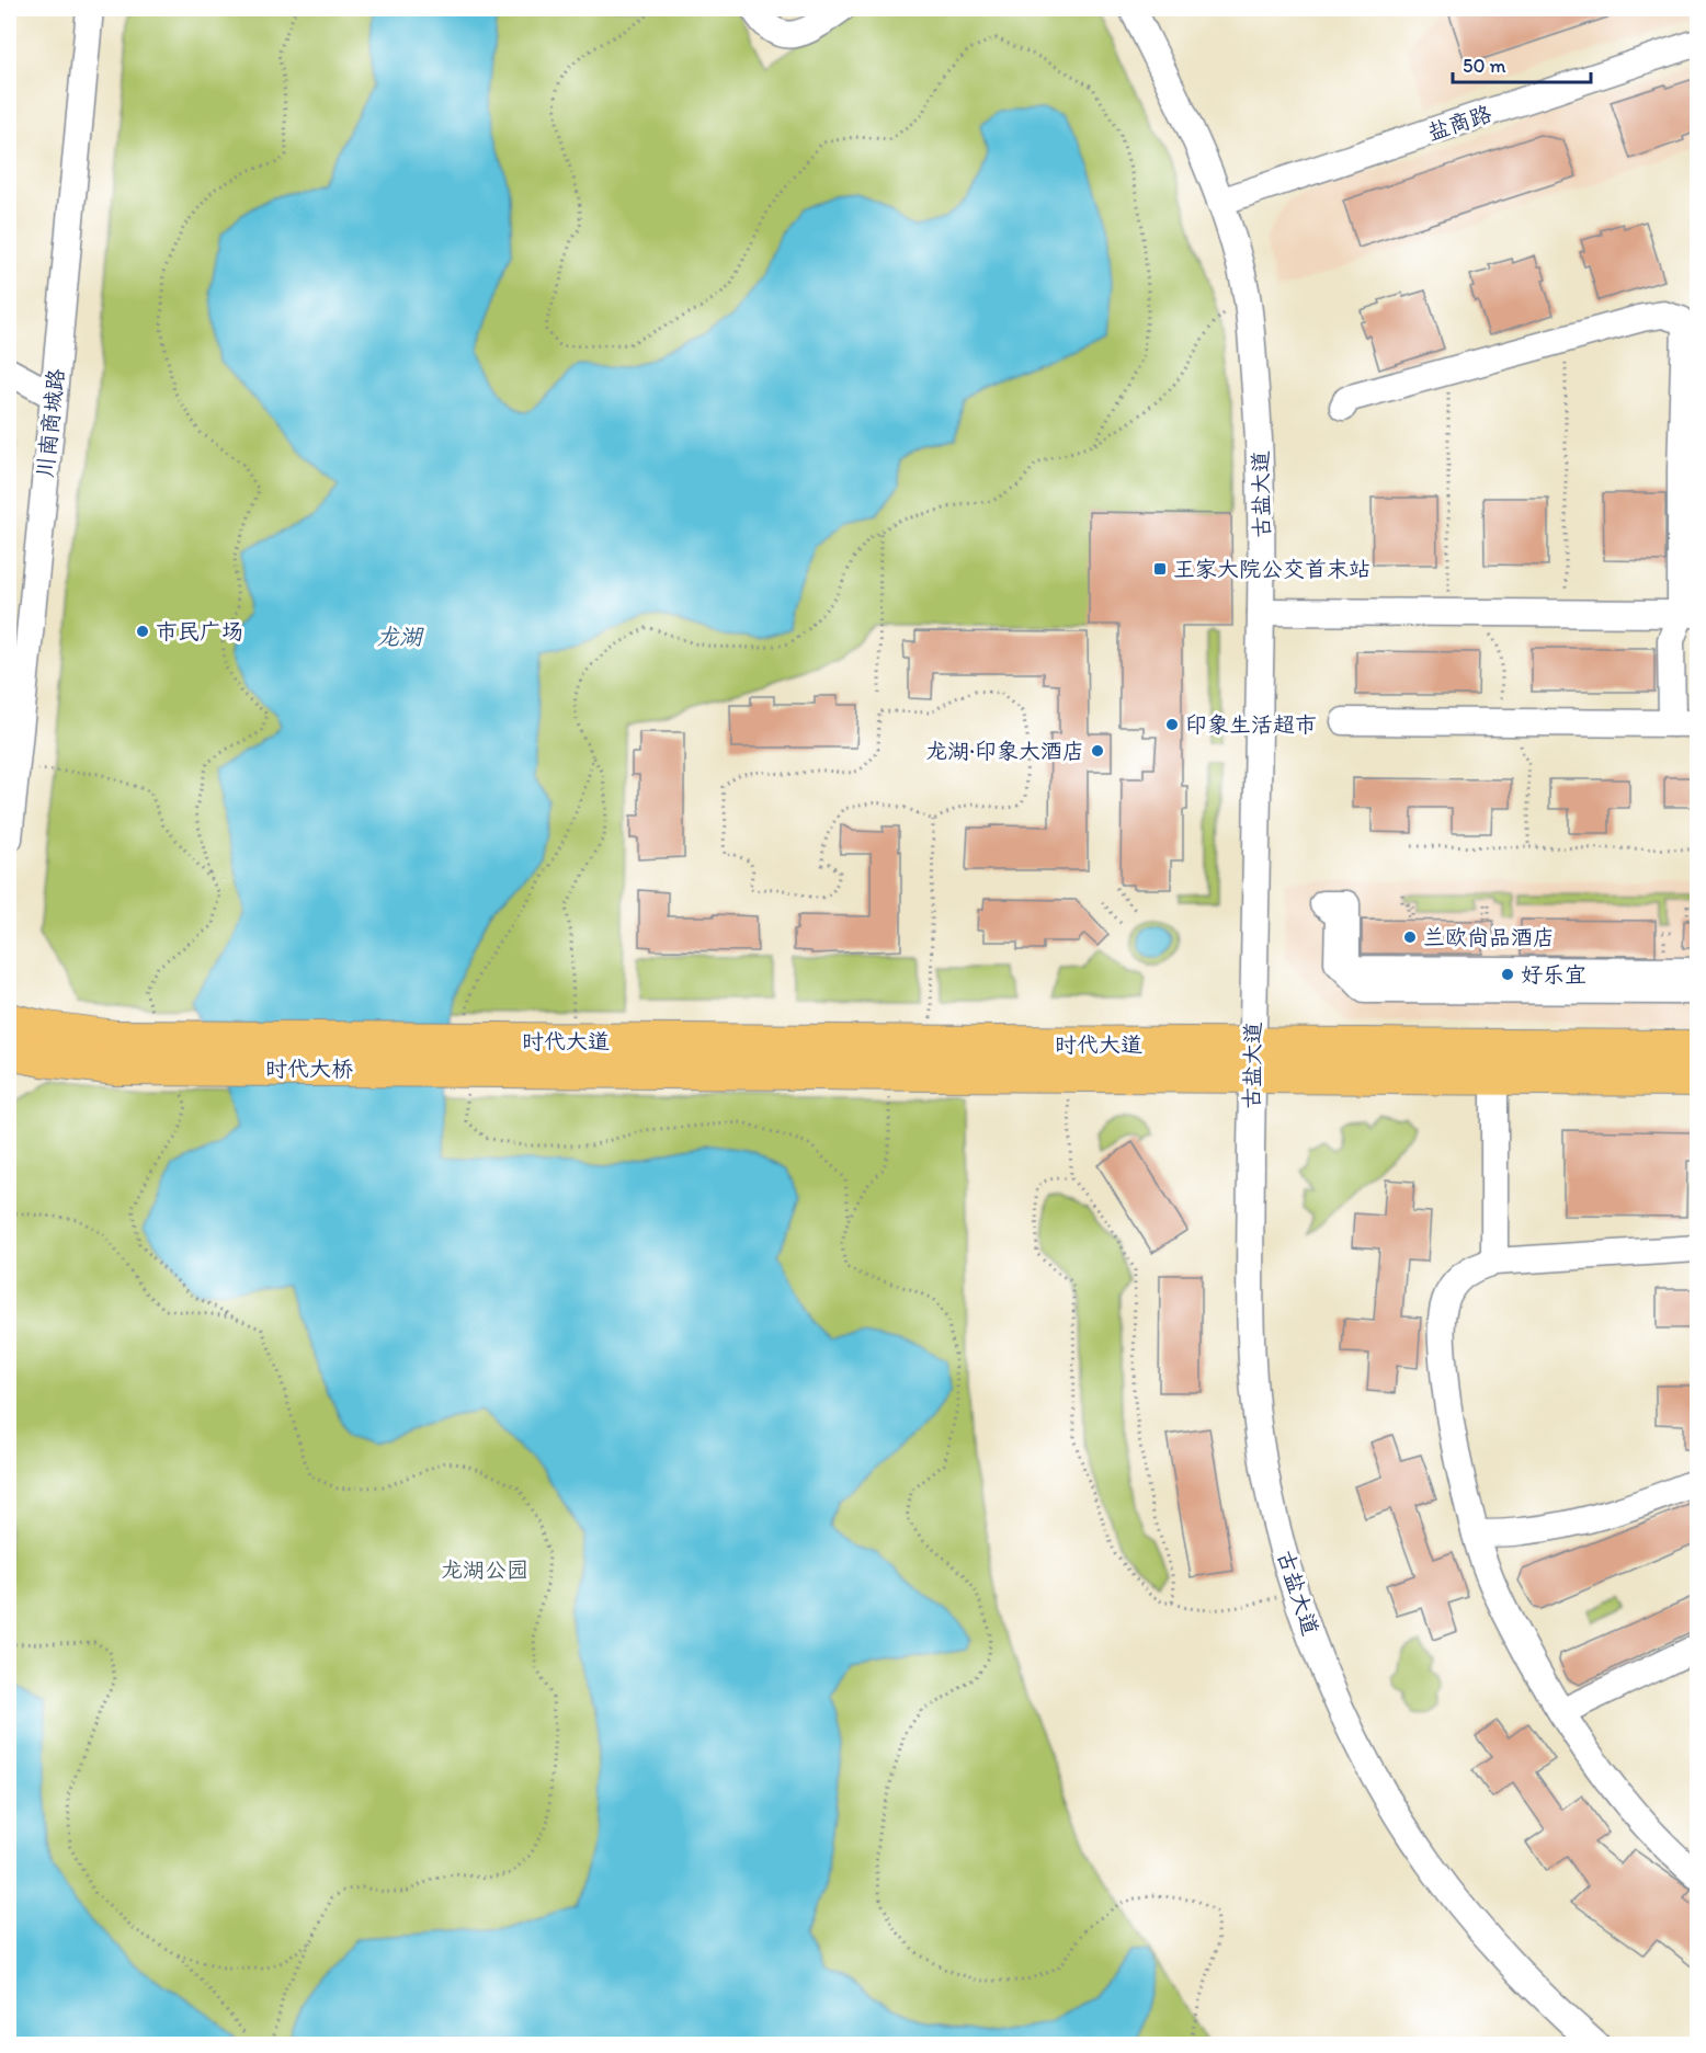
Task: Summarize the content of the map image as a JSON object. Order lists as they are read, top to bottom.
{
  "streets": {
    "main road": ["时代大道", "时代大桥"],
    "street": ["盐商路", "川南商城路", "古盐大道"]
  },
  "crossings": [
    ["盐商路", "古盐大道"],
    ["古盐大道", "时代大道"],
    ["时代大道", "时代大桥"]
  ],
  "water": ["龙湖"],
  "parks": ["龙湖公园"],
  "places": {
    "transit": ["王家大院公交首末站"],
    "other": [
      "市民广场",
      "印象生活超市",
      "龙湖·印象大酒店",
      "兰欧尚品酒店",
      "好乐宜"
    ]
  },
  "scale_bar": "50 m"
}
